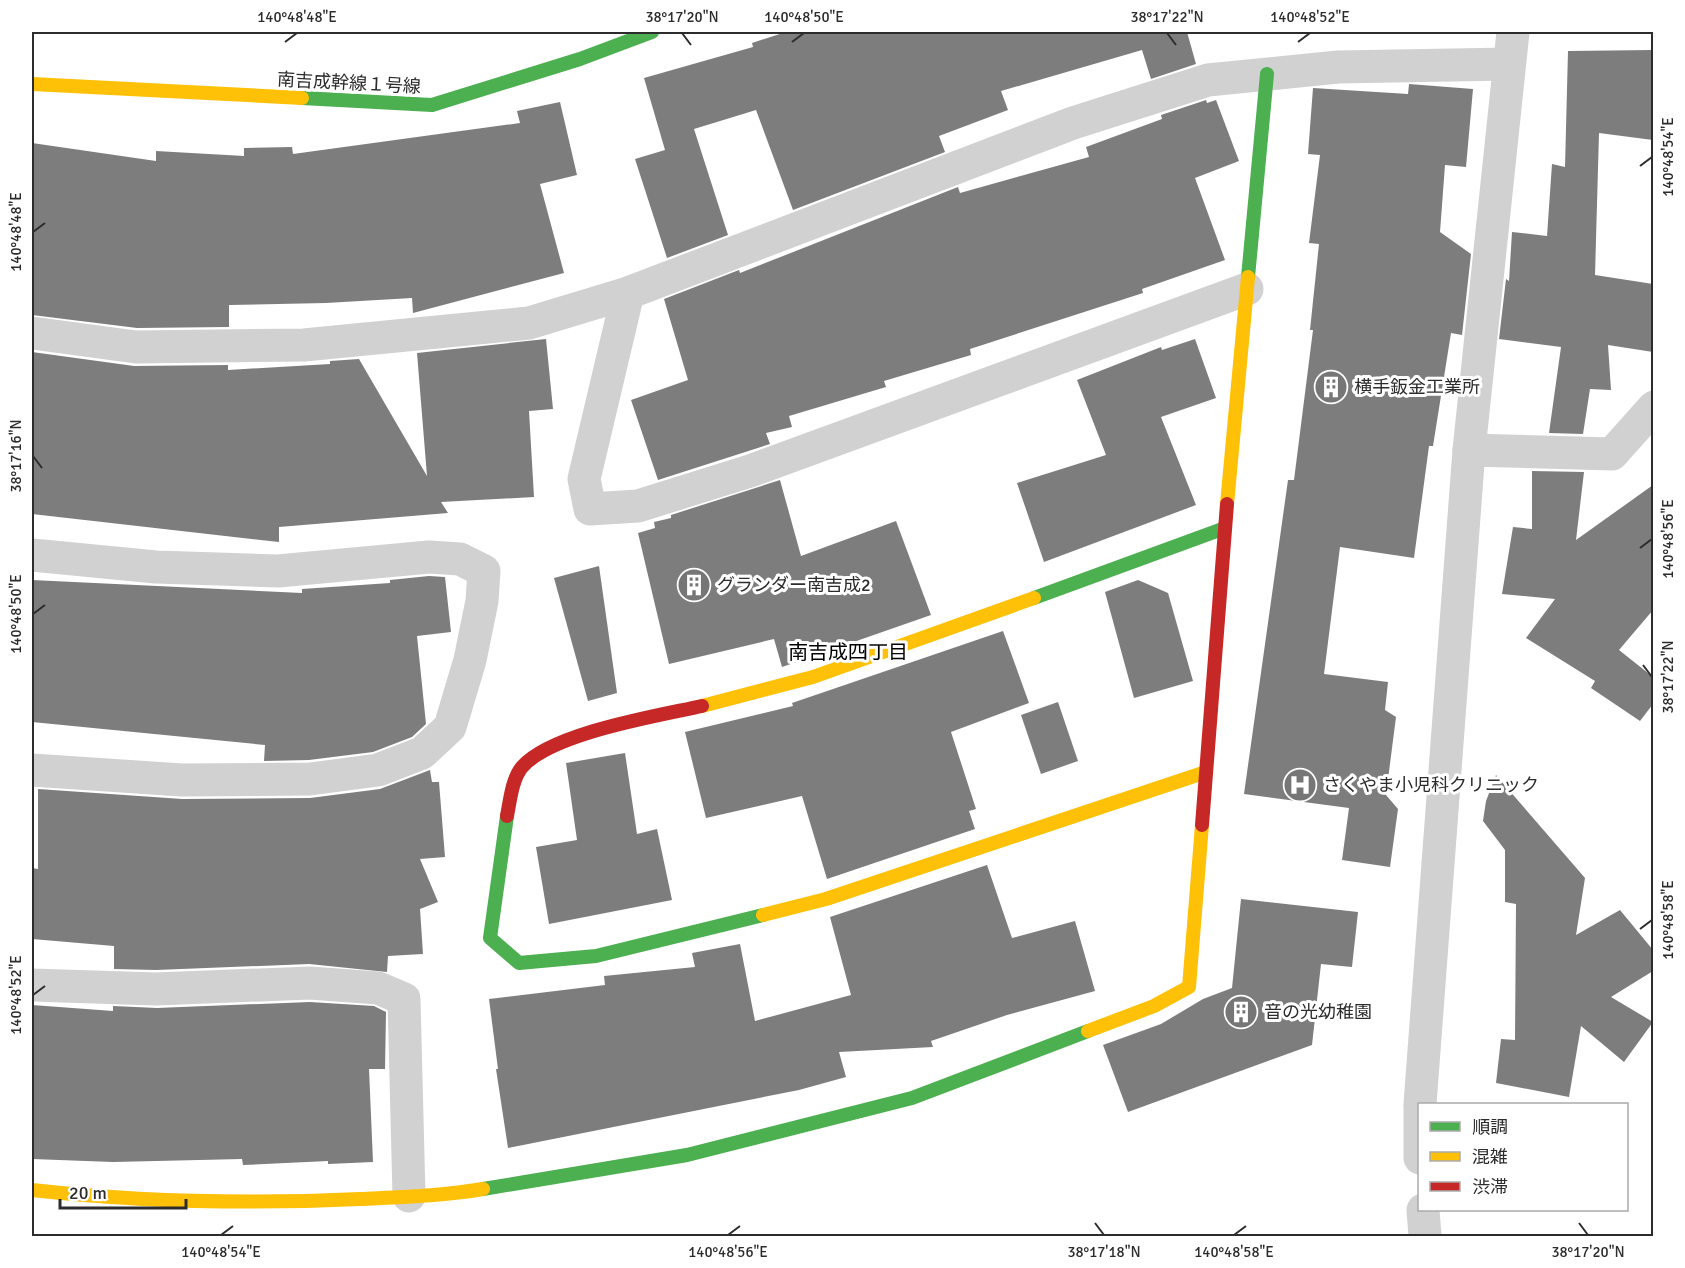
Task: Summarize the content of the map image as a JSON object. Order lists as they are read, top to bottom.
{
  "streets": {
    "street": ["南吉成幹線１号線"]
  },
  "districts": ["南吉成四丁目"],
  "places": {
    "building": ["横手鈑金工業所", "グランダー南吉成2", "音の光幼稚園"],
    "hospital": ["さくやま小児科クリニック"]
  },
  "legend": ["順調", "混雑", "渋滞"],
  "scale_bar": "20 m",
  "coordinates": [
    "140°48'48\"E",
    "38°17'20\"N",
    "140°48'50\"E",
    "38°17'22\"N",
    "140°48'52\"E",
    "140°48'54\"E",
    "38°17'16\"N",
    "140°48'56\"E",
    "140°48'58\"E",
    "38°17'18\"N"
  ]
}
